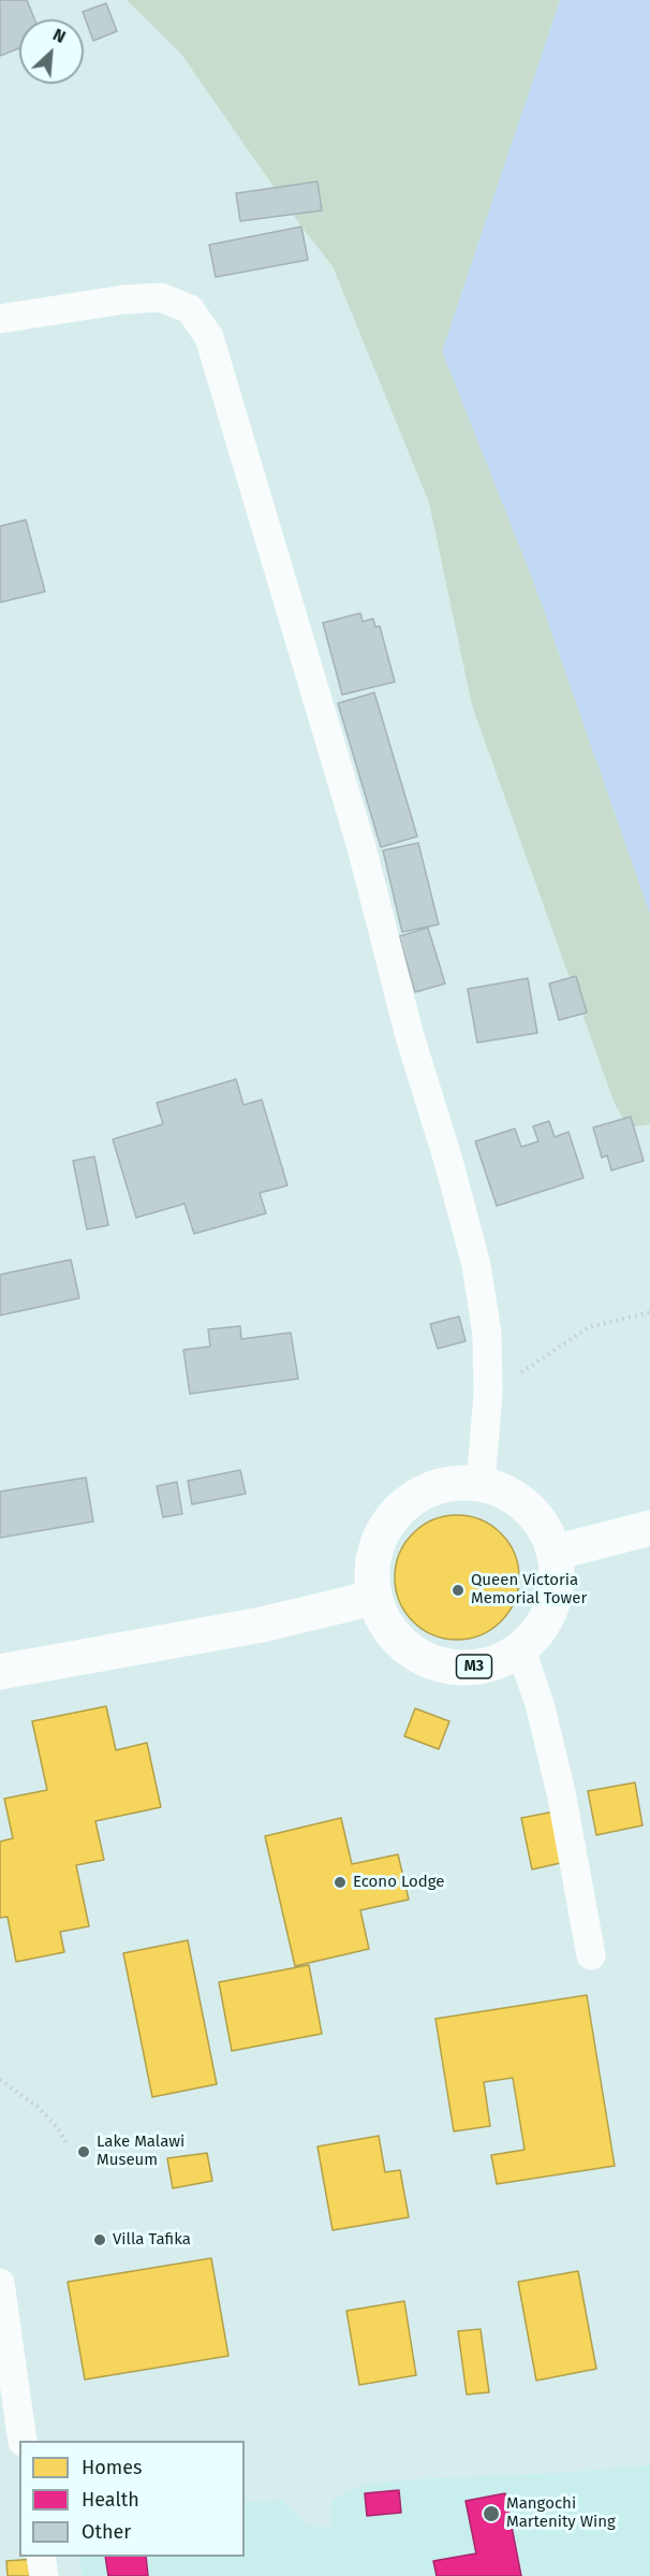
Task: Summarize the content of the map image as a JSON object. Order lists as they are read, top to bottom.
{
  "streets": {
    "highway": ["M3"]
  },
  "places": [
    "Queen Victoria Memorial Tower",
    "Econo Lodge",
    "Lake Malawi Museum",
    "Villa Tafika",
    "Mangochi Martenity Wing"
  ],
  "legend": ["Homes", "Health", "Other"],
  "north": "top right"
}
